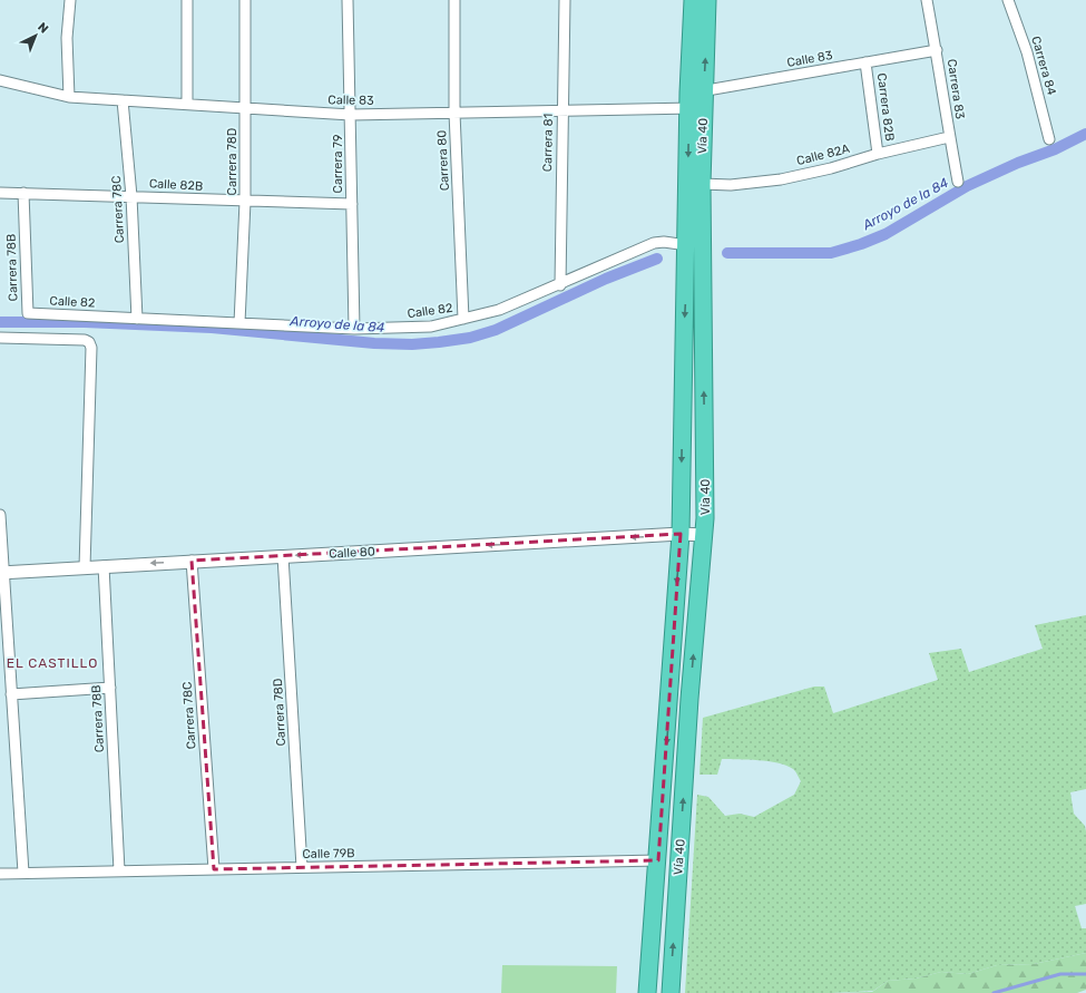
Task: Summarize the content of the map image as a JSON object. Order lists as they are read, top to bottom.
{
  "streets": {
    "highway": ["Vía 40"],
    "street": [
      "Calle 83",
      "Carrera 84",
      "Carrera 83",
      "Carrera 82B",
      "Carrera 81",
      "Calle 82A",
      "Carrera 80",
      "Carrera 78D",
      "Carrera 79",
      "Calle 82B",
      "Carrera 78C",
      "Carrera 78B",
      "Calle 82",
      "Calle 80",
      "Calle 79B"
    ]
  },
  "crossings": [
    ["Calle 83", "Carrera 83"],
    ["Calle 83", "Carrera 82B"],
    ["Calle 83", "Vía 40"],
    ["Calle 83", "Carrera 81"],
    ["Calle 83", "Carrera 80"],
    ["Calle 83", "Carrera 78D"],
    ["Calle 83", "Carrera 79"],
    ["Calle 83", "Carrera 78C"],
    ["Carrera 83", "Calle 82A"],
    ["Carrera 82B", "Calle 82A"],
    ["Vía 40", "Calle 82A"],
    ["Vía 40", "Calle 82"],
    ["Vía 40", "Calle 80"],
    ["Vía 40", "Calle 79B"],
    ["Carrera 81", "Calle 82"],
    ["Carrera 80", "Calle 82"],
    ["Carrera 78D", "Calle 82B"],
    ["Carrera 78D", "Calle 82"],
    ["Carrera 78D", "Calle 80"],
    ["Carrera 78D", "Calle 79B"],
    ["Carrera 79", "Calle 82B"],
    ["Carrera 79", "Calle 82"],
    ["Calle 82B", "Carrera 78C"],
    ["Calle 82B", "Carrera 78B"],
    ["Carrera 78C", "Calle 82"],
    ["Carrera 78C", "Calle 80"],
    ["Carrera 78C", "Calle 79B"],
    ["Carrera 78B", "Calle 82"],
    ["Carrera 78B", "Calle 80"],
    ["Carrera 78B", "Calle 79B"]
  ],
  "one_way": ["Calle 80"],
  "districts": ["EL CASTILLO"],
  "water": ["Arroyo de la 84"],
  "north": "top right"
}
